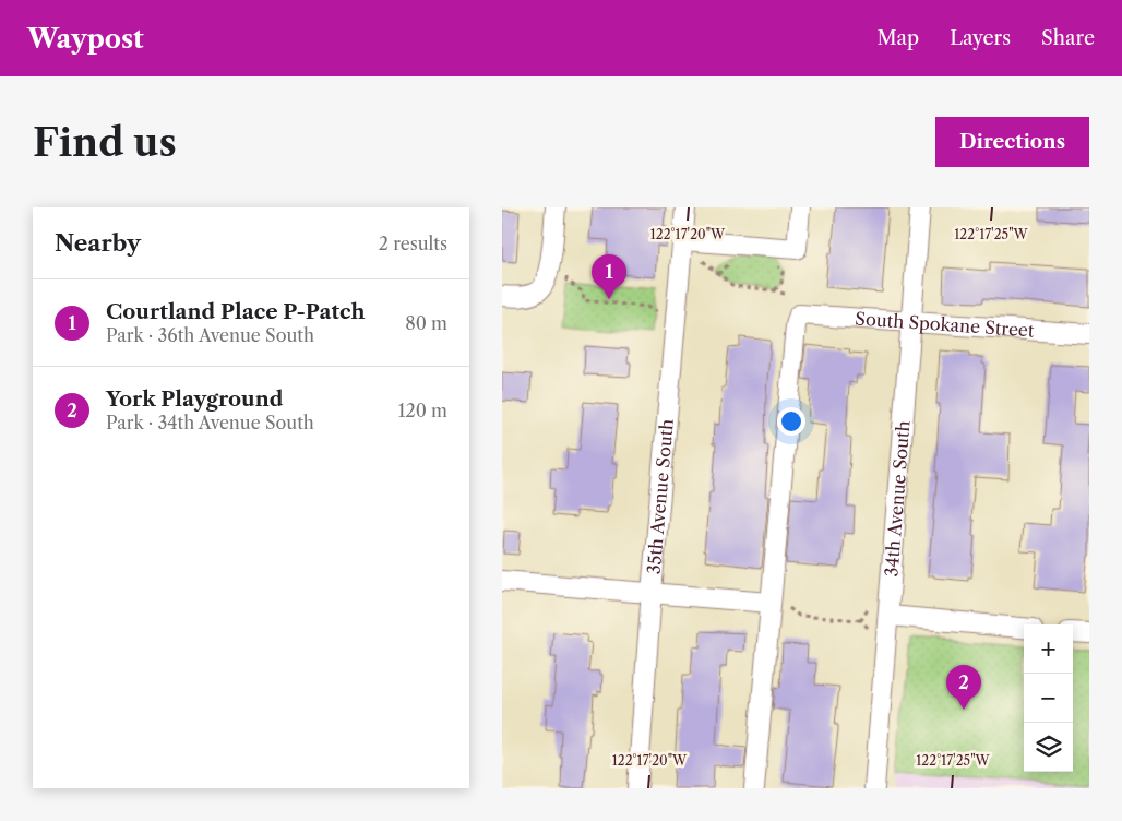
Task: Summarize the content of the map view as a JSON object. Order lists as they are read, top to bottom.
{
  "streets": {
    "street": ["South Spokane Street", "35th Avenue South", "34th Avenue South"]
  },
  "crossings": [
    ["South Spokane Street", "34th Avenue South"]
  ],
  "page": {
    "header": "Waypost",
    "nav": ["Map", "Layers", "Share"],
    "buttons": "Directions",
    "title": "Find us",
    "heading": ["Nearby", "2 results"],
    "pins": ["1", "2"],
    "list": [
      {
        "mark": "1",
        "name": "Courtland Place P-Patch",
        "note": "Park · 36th Avenue South",
        "value": "80 m"
      },
      {
        "mark": "2",
        "name": "York Playground",
        "note": "Park · 34th Avenue South",
        "value": "120 m"
      }
    ],
    "map_buttons": ["+", "−"]
  },
  "coordinates": ["122°17'20\"W", "122°17'25\"W"]
}
